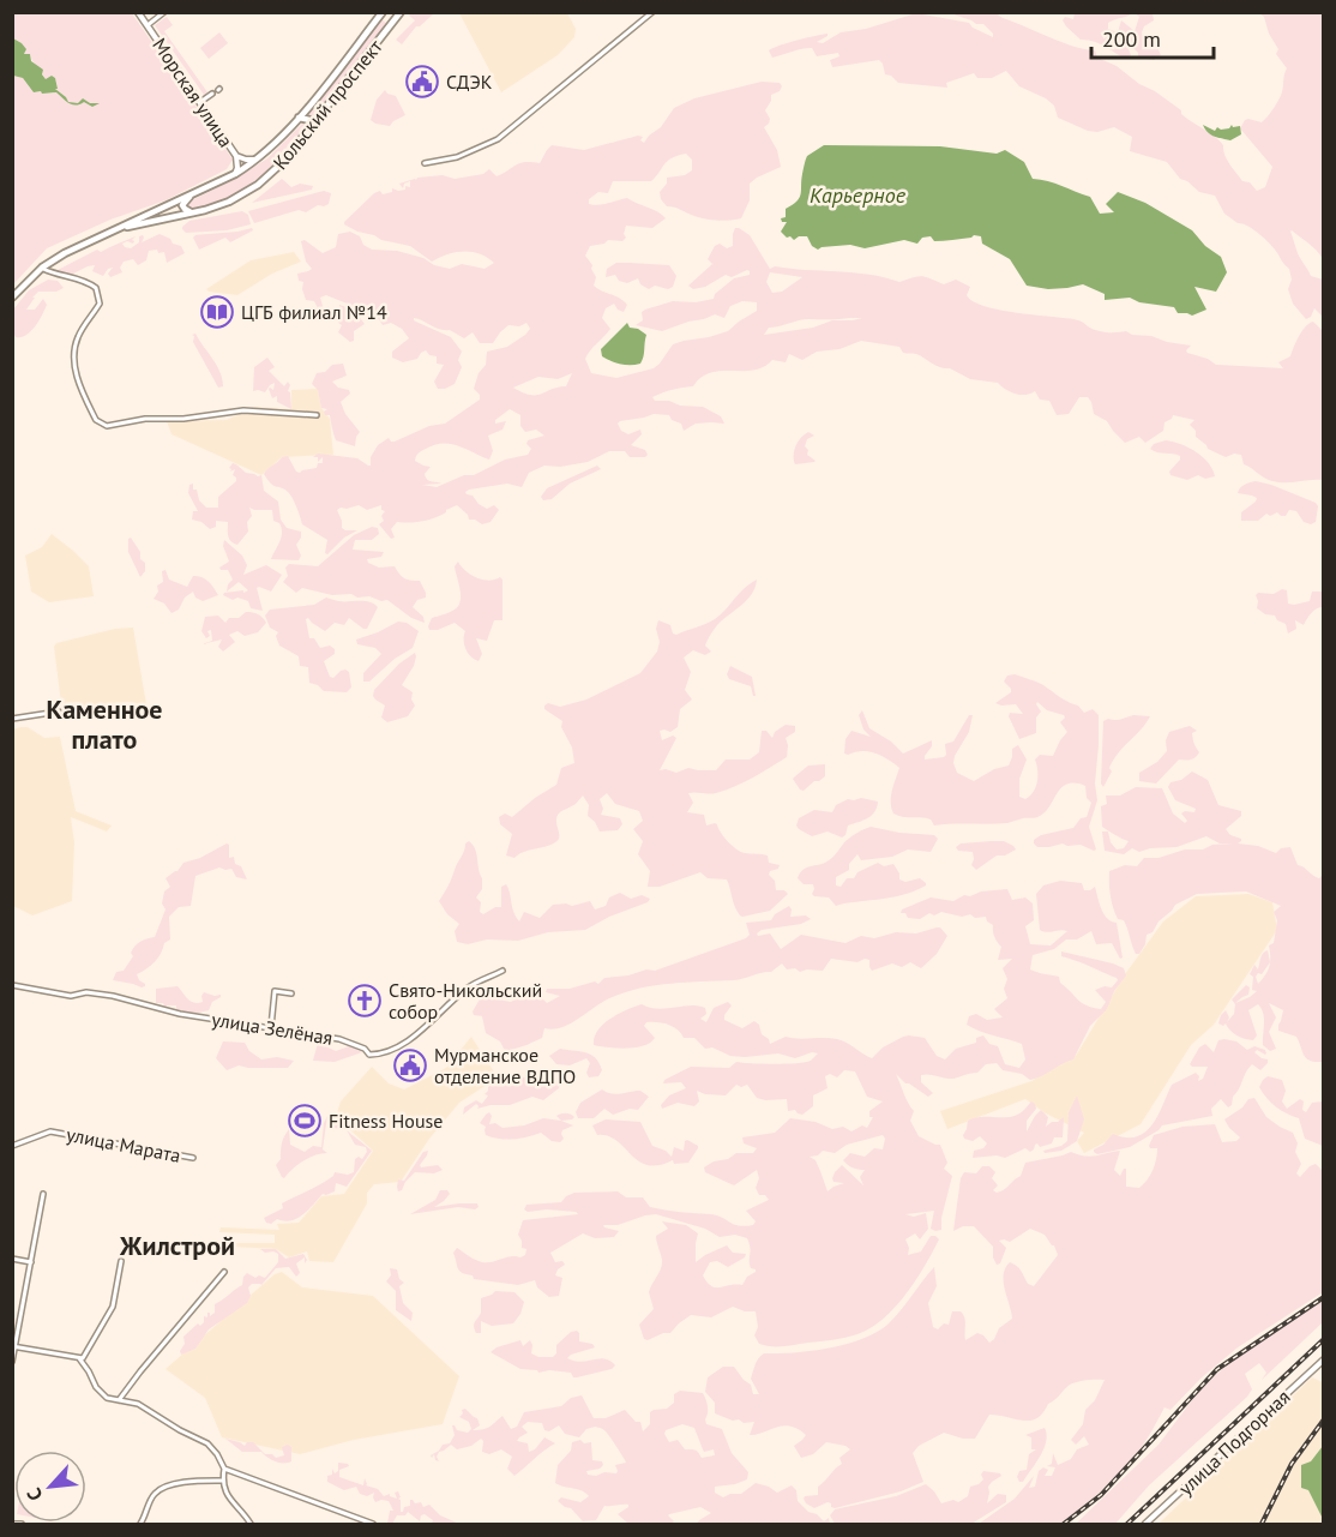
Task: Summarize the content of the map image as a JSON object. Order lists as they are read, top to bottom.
{
  "streets": {
    "main road": ["Морская улица", "Кольский проспект", "улица Подгорная"],
    "street": ["улица Зелёная", "улица Марата"]
  },
  "crossings": [
    ["Морская улица", "Кольский проспект"]
  ],
  "districts": ["Каменное плато", "Жилстрой"],
  "water": ["Карьерное"],
  "places": {
    "public building": ["СДЭК", "Мурманское отделение ВДПО"],
    "library": ["ЦГБ филиал №14"],
    "church": ["Свято-Никольский собор"],
    "sports": ["Fitness House"]
  },
  "scale_bar": "200 m",
  "north": "bottom left"
}
